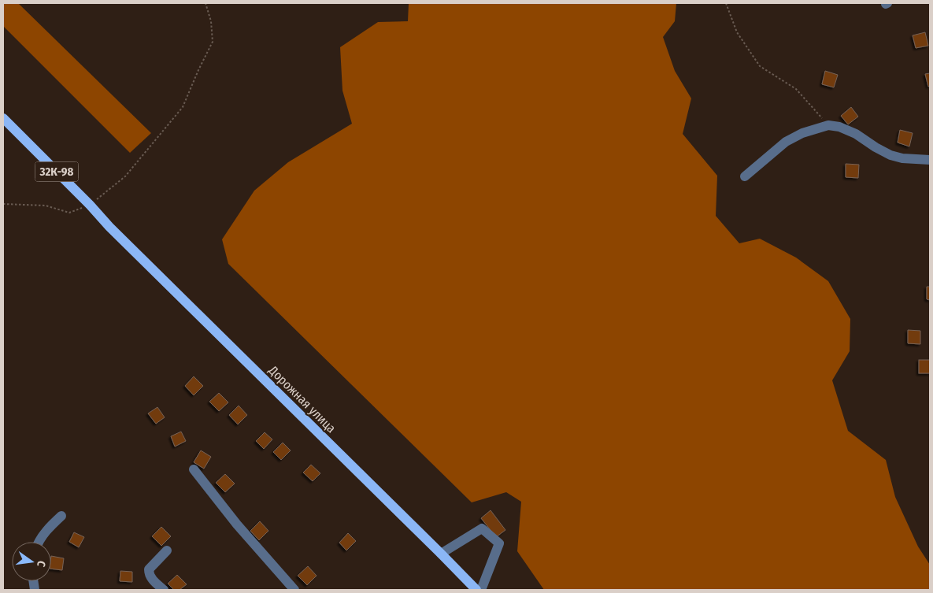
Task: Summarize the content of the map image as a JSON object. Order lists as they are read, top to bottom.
{
  "streets": {
    "main road": ["32К-98", "Дорожная улица"]
  },
  "crossings": [
    ["32К-98", "Дорожная улица"]
  ],
  "north": "right"
}
